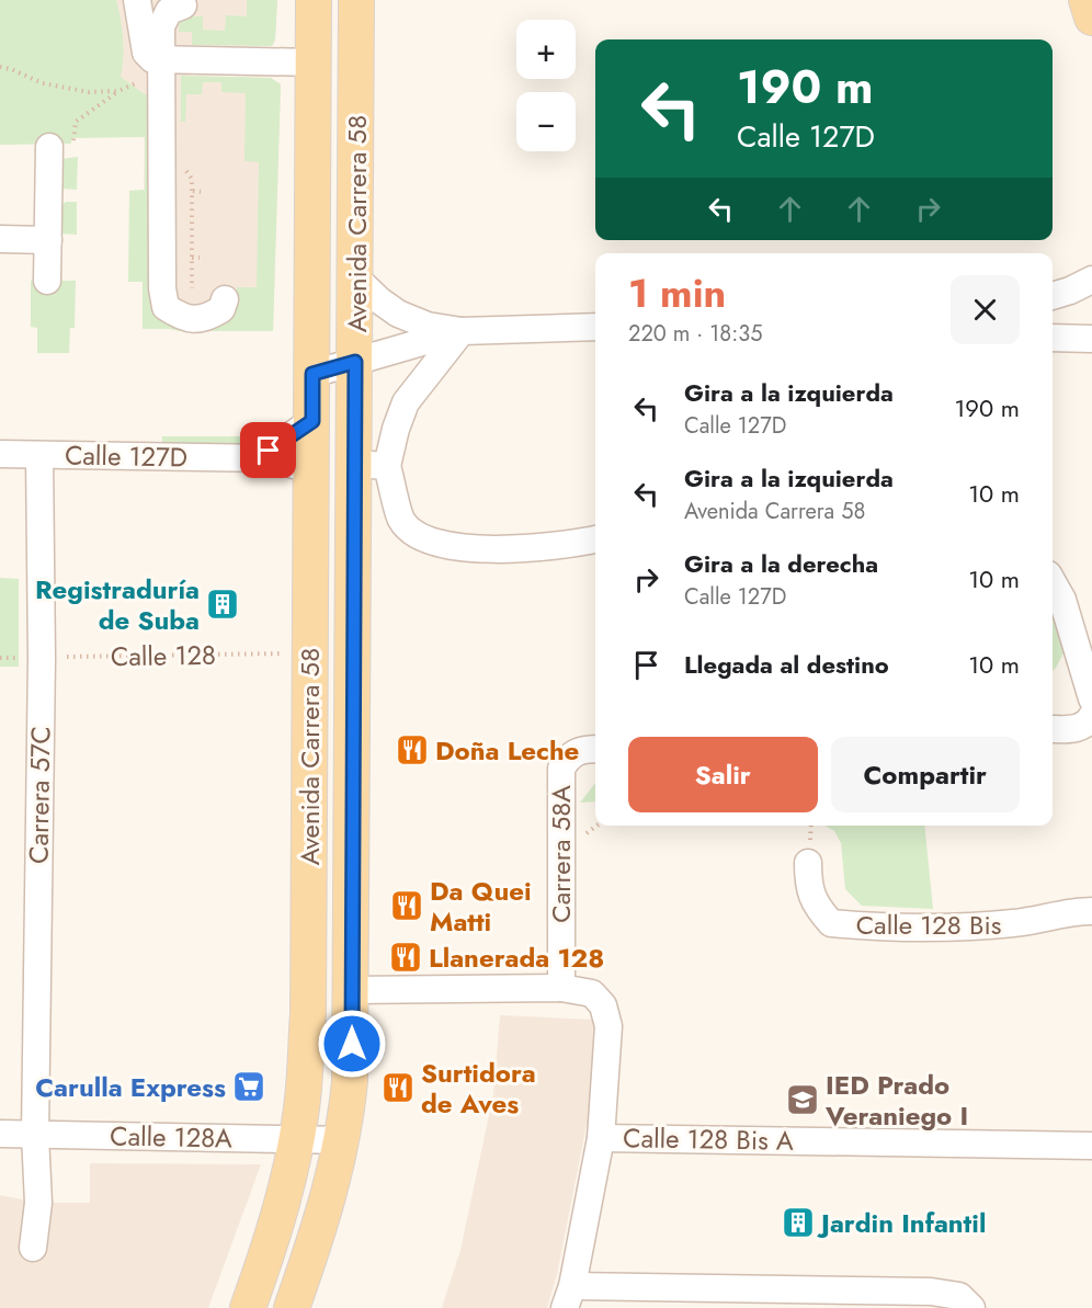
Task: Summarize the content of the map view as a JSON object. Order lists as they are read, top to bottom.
{
  "streets": {
    "main road": ["Avenida Carrera 58"],
    "street": [
      "Calle 127D",
      "Carrera 57C",
      "Carrera 58A",
      "Calle 128 Bis",
      "Calle 128A",
      "Calle 128 Bis A"
    ],
    "path": ["Calle 128"]
  },
  "crossings": [
    ["Avenida Carrera 58", "Calle 127D"],
    ["Avenida Carrera 58", "Calle 128A"],
    ["Calle 127D", "Carrera 57C"],
    ["Calle 128", "Carrera 57C"],
    ["Carrera 57C", "Calle 128A"]
  ],
  "places": {
    "building": ["Registraduría de Suba", "Jardin Infantil"],
    "restaurant": [
      "Doña Leche",
      "Da Quei Matti",
      "Llanerada 128",
      "Surtidora de Aves"
    ],
    "supermarket": ["Carulla Express"],
    "school or university": ["IED Prado Veraniego I"]
  },
  "page": {
    "map_buttons": ["+", "−"],
    "turn": ["190 m", "Calle 127D"],
    "heading": ["1 min", "220 m · 18:35"],
    "list": [
      {
        "name": "Gira a la izquierda",
        "note": "Calle 127D",
        "value": "190 m"
      },
      {
        "name": "Gira a la izquierda",
        "note": "Avenida Carrera 58",
        "value": "10 m"
      },
      {
        "name": "Gira a la derecha",
        "note": "Calle 127D",
        "value": "10 m"
      },
      {
        "name": "Llegada al destino",
        "value": "10 m"
      }
    ],
    "buttons": ["Salir", "Compartir"]
  }
}
